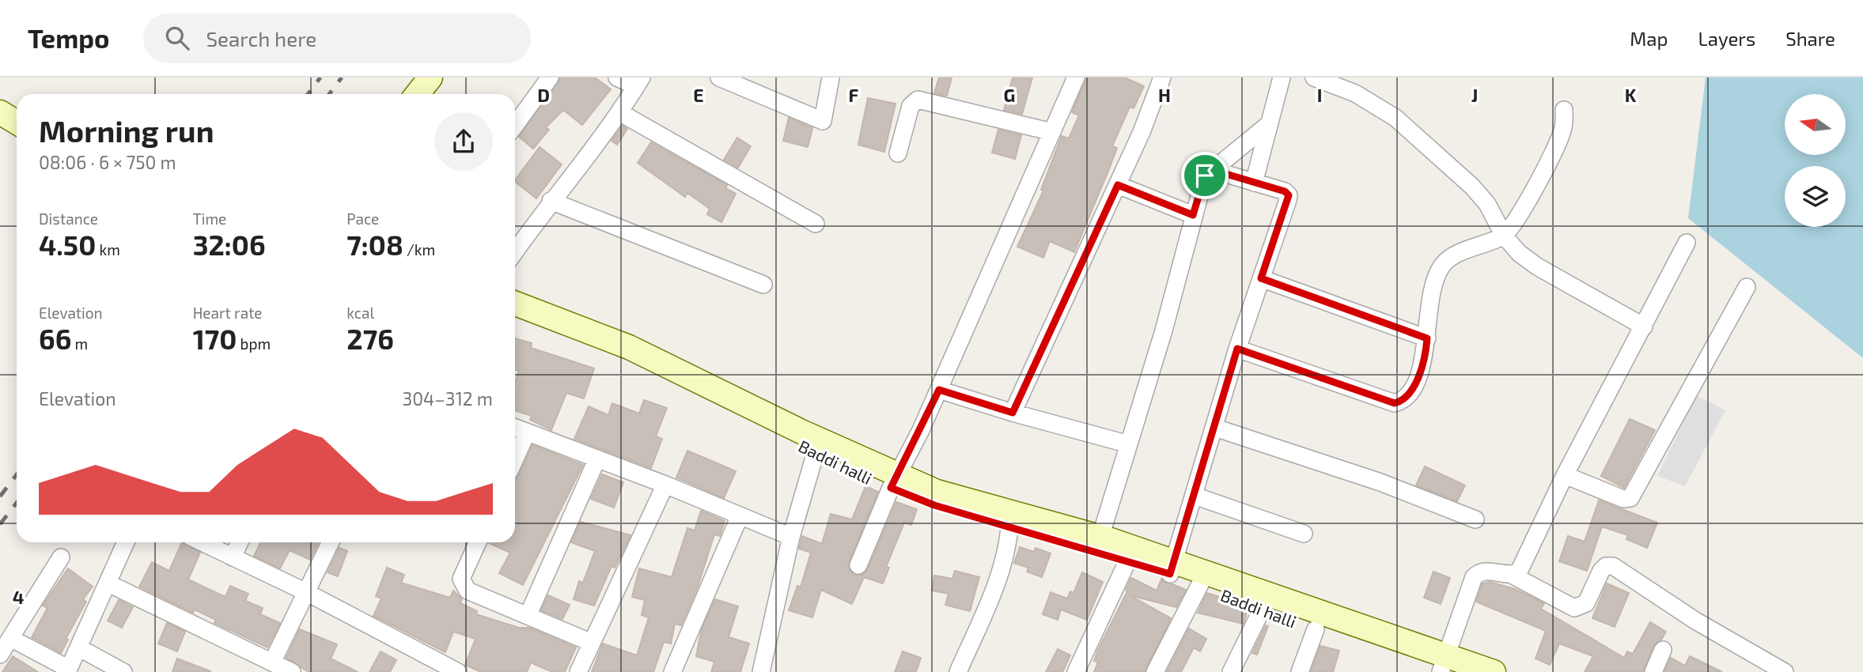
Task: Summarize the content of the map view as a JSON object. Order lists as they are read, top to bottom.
{
  "streets": {
    "street": ["Baddi halli"]
  },
  "north": "left",
  "page": {
    "header": "Tempo",
    "search": "Search here",
    "nav": ["Map", "Layers", "Share"],
    "heading": ["Morning run", "08:06 · 6 × 750 m"],
    "stats": [
      ["Distance", "4.50 km"],
      ["Time", "32:06"],
      ["Pace", "7:08 /km"],
      ["Elevation", "66 m"],
      ["Heart rate", "170 bpm"],
      ["kcal", "276"]
    ],
    "chart": ["Elevation", "304–312 m"]
  },
  "grid": {
    "columns": [
      "D",
      "E",
      "F",
      "G",
      "H",
      "I",
      "J",
      "K"
    ],
    "rows": ["4"]
  }
}
